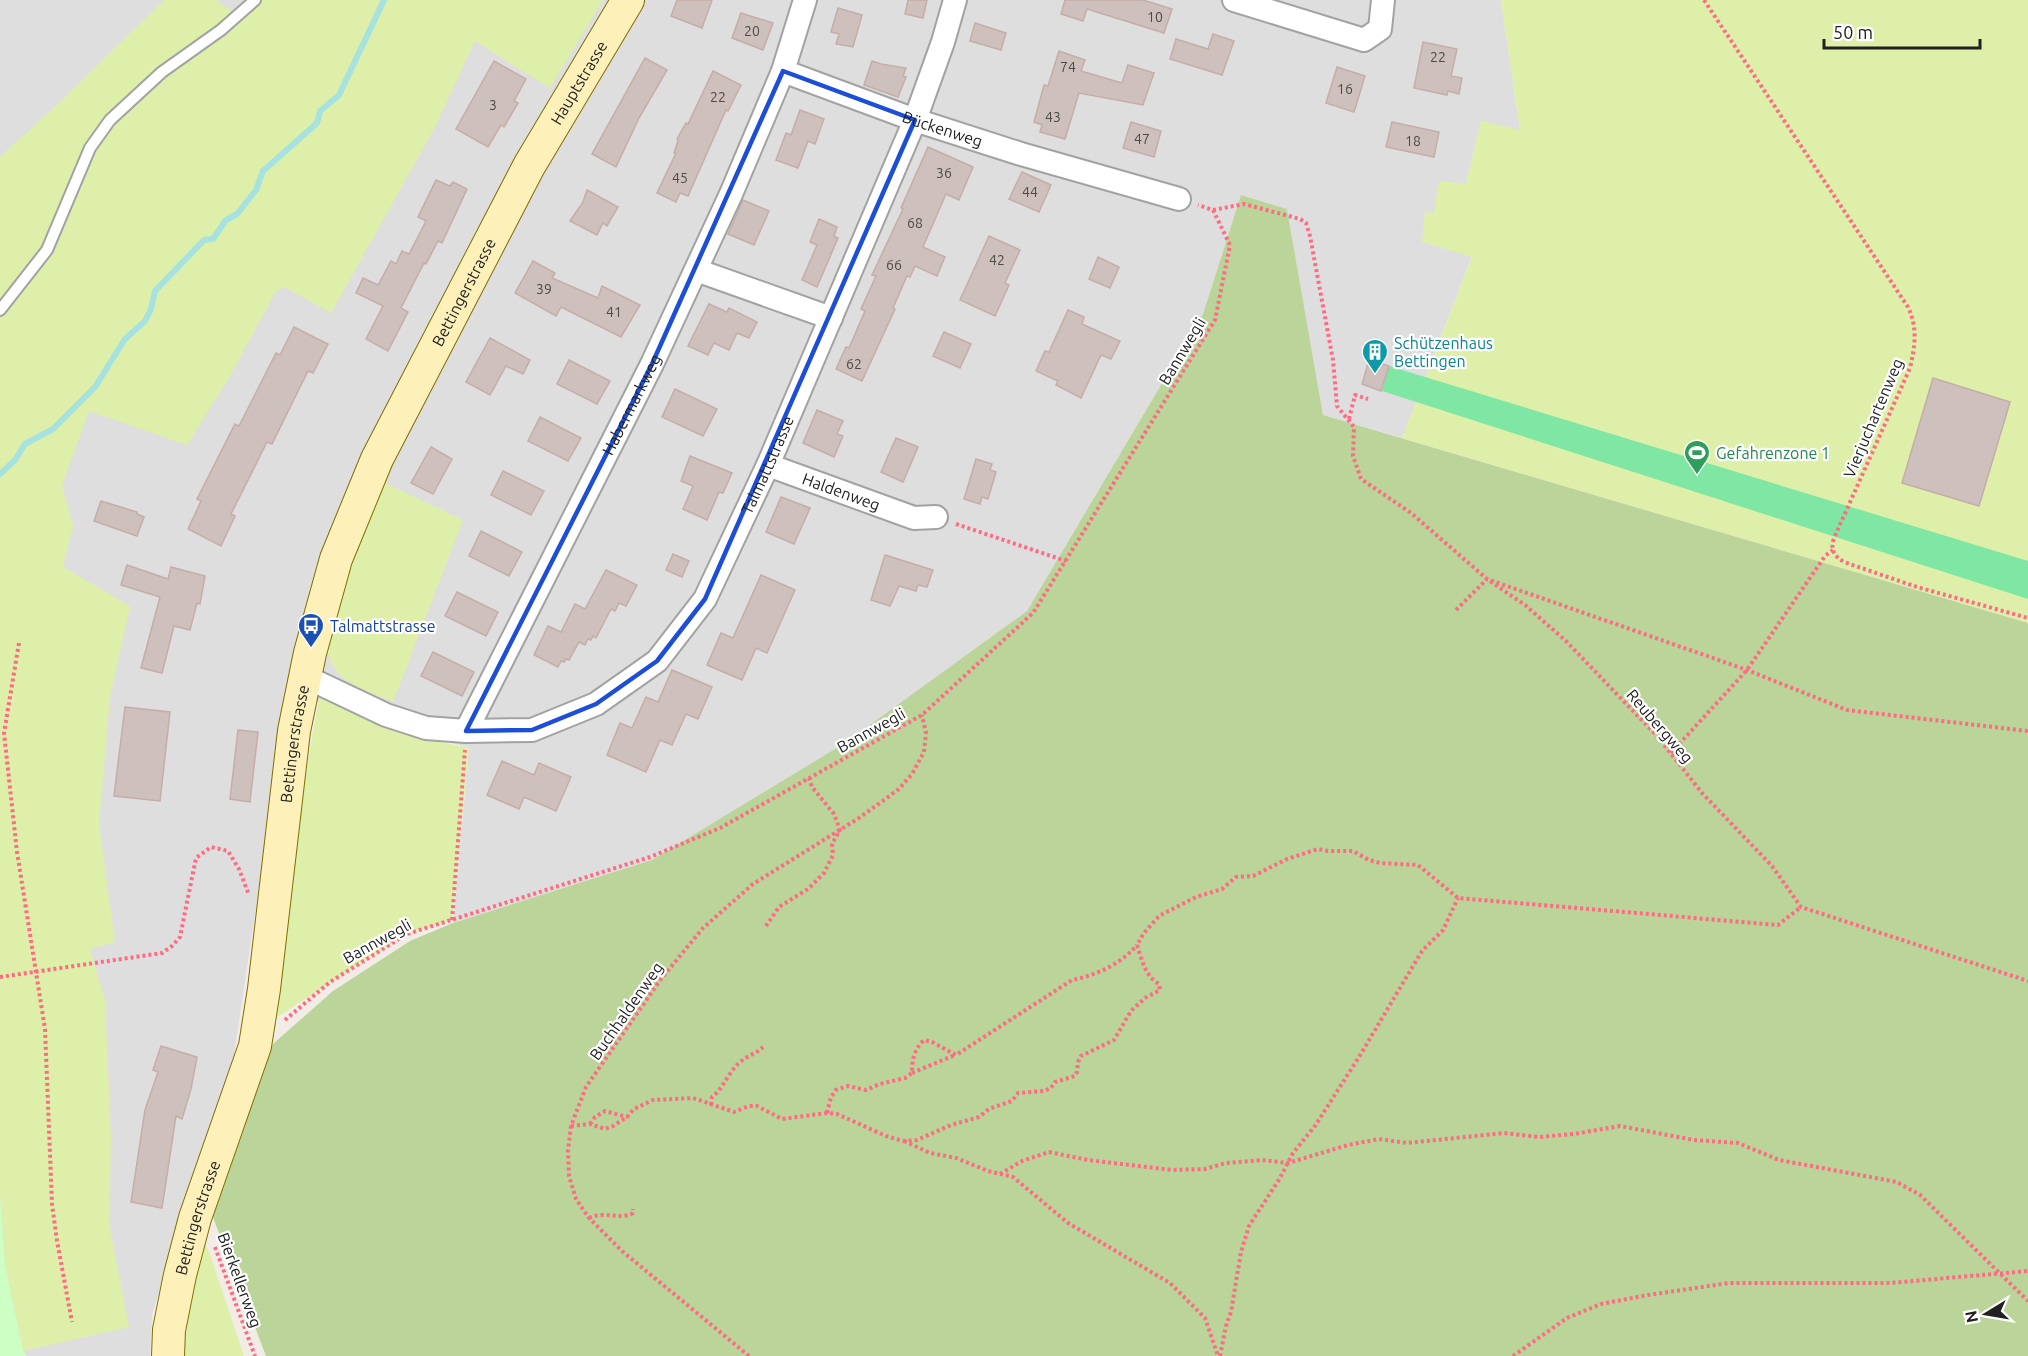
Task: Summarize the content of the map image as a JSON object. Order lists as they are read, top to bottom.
{
  "streets": {
    "street": [
      "Hauptstrasse",
      "Bückenweg",
      "Bettingerstrasse",
      "Habermarkweg",
      "Talmattstrasse",
      "Haldenweg"
    ],
    "path": [
      "Bannwegli",
      "Vierjuchartenweg",
      "Reubergweg",
      "Buchhaldenweg",
      "Bierkellerweg"
    ]
  },
  "crossings": [
    ["Hauptstrasse", "Bettingerstrasse"],
    ["Bückenweg", "Habermarkweg"],
    ["Bückenweg", "Talmattstrasse"],
    ["Bettingerstrasse", "Bannwegli"],
    ["Bettingerstrasse", "Talmattstrasse"],
    ["Bettingerstrasse", "Bierkellerweg"],
    ["Bannwegli", "Reubergweg"],
    ["Bannwegli", "Buchhaldenweg"],
    ["Habermarkweg", "Talmattstrasse"],
    ["Talmattstrasse", "Haldenweg"]
  ],
  "places": {
    "building": ["Schützenhaus Bettingen"],
    "sports": ["Gefahrenzone 1"],
    "bus stop": ["Talmattstrasse"]
  },
  "house_numbers": [
    "10",
    "20",
    "22",
    "74",
    "16",
    "22",
    "3",
    "43",
    "47",
    "18",
    "36",
    "45",
    "44",
    "68",
    "42",
    "66",
    "39",
    "41",
    "62"
  ],
  "scale_bar": "50 m",
  "north": "left"
}
